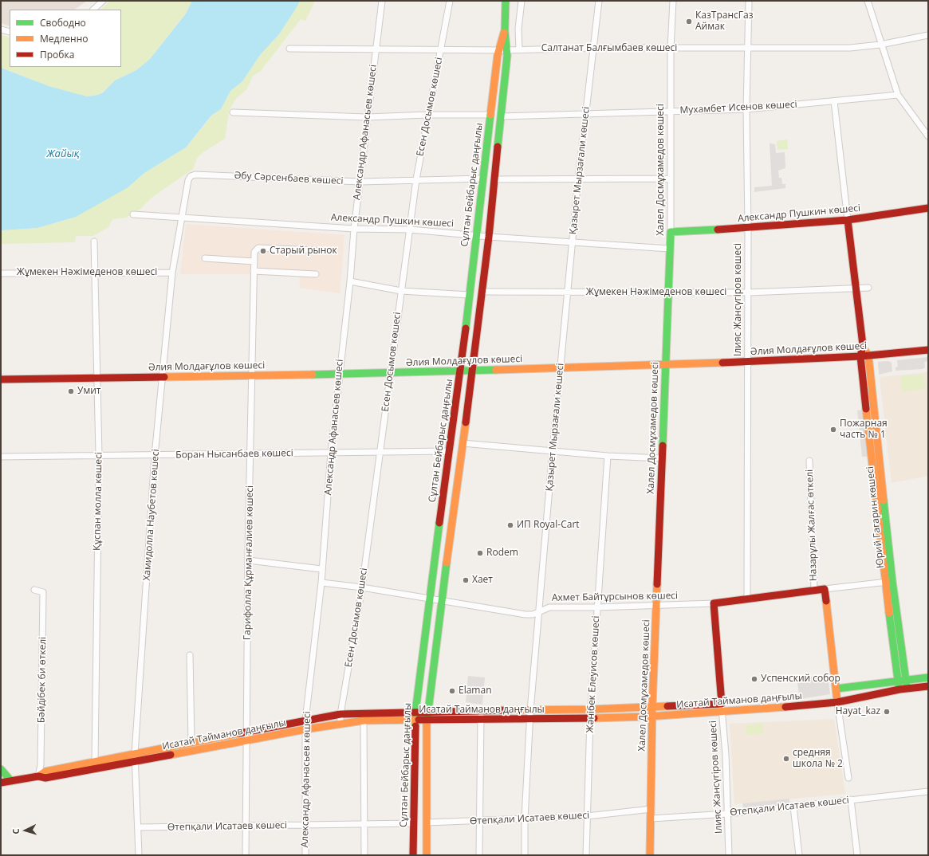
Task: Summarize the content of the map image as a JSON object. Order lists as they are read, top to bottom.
{
  "streets": {
    "main road": [
      "Халел Досмұхамедов көшесі",
      "Сұлтан Бейбарыс даңғылы",
      "Александр Пушкин көшесі",
      "Ілияс Жансүгіров көшесі",
      "Әлия Молдағұлов көшесі",
      "Юрий Гагарин көшесі",
      "Ахмет Байтұрсынов көшесі",
      "Исатай Тайманов даңғылы"
    ],
    "street": [
      "Салтанат Балғымбаев көшесі",
      "Есен Досымов көшесі",
      "Мухамбет Исенов көшесі",
      "Александр Афанасьев көшесі",
      "Қазырет Мырзағали көшесі",
      "Әбу Сәрсенбаев көшесі",
      "Жұмекен Нәжімеденов көшесі",
      "Боран Нысанбаев көшесі",
      "Құспан молла көшесі",
      "Хамидолла Наубетов көшесі",
      "Назарұлы Жалғас өткелі",
      "Гарифолла Құрманғалиев көшесі",
      "Жәнібек Елеуисов көшесі",
      "Бәйдібек би өткелі",
      "Өтепқали Исатаев көшесі"
    ]
  },
  "crossings": [
    ["Салтанат Балғымбаев көшесі", "Есен Досымов көшесі"],
    ["Салтанат Балғымбаев көшесі", "Александр Афанасьев көшесі"],
    ["Салтанат Балғымбаев көшесі", "Халел Досмұхамедов көшесі"],
    ["Салтанат Балғымбаев көшесі", "Қазырет Мырзағали көшесі"],
    ["Салтанат Балғымбаев көшесі", "Сұлтан Бейбарыс даңғылы"],
    ["Салтанат Балғымбаев көшесі", "Ілияс Жансүгіров көшесі"],
    ["Есен Досымов көшесі", "Әбу Сәрсенбаев көшесі"],
    ["Есен Досымов көшесі", "Александр Пушкин көшесі"],
    ["Есен Досымов көшесі", "Әлия Молдағұлов көшесі"],
    ["Есен Досымов көшесі", "Боран Нысанбаев көшесі"],
    ["Есен Досымов көшесі", "Ахмет Байтұрсынов көшесі"],
    ["Есен Досымов көшесі", "Исатай Тайманов даңғылы"],
    ["Мухамбет Исенов көшесі", "Халел Досмұхамедов көшесі"],
    ["Мухамбет Исенов көшесі", "Қазырет Мырзағали көшесі"],
    ["Мухамбет Исенов көшесі", "Сұлтан Бейбарыс даңғылы"],
    ["Мухамбет Исенов көшесі", "Ілияс Жансүгіров көшесі"],
    ["Мухамбет Исенов көшесі", "Юрий Гагарин көшесі"],
    ["Александр Афанасьев көшесі", "Әбу Сәрсенбаев көшесі"],
    ["Александр Афанасьев көшесі", "Александр Пушкин көшесі"],
    ["Александр Афанасьев көшесі", "Әлия Молдағұлов көшесі"],
    ["Александр Афанасьев көшесі", "Боран Нысанбаев көшесі"],
    ["Александр Афанасьев көшесі", "Ахмет Байтұрсынов көшесі"],
    ["Александр Афанасьев көшесі", "Исатай Тайманов даңғылы"],
    ["Александр Афанасьев көшесі", "Өтепқали Исатаев көшесі"],
    ["Халел Досмұхамедов көшесі", "Александр Пушкин көшесі"],
    ["Халел Досмұхамедов көшесі", "Жұмекен Нәжімеденов көшесі"],
    ["Халел Досмұхамедов көшесі", "Әлия Молдағұлов көшесі"],
    ["Халел Досмұхамедов көшесі", "Ахмет Байтұрсынов көшесі"],
    ["Халел Досмұхамедов көшесі", "Исатай Тайманов даңғылы"],
    ["Халел Досмұхамедов көшесі", "Өтепқали Исатаев көшесі"],
    ["Қазырет Мырзағали көшесі", "Александр Пушкин көшесі"],
    ["Қазырет Мырзағали көшесі", "Жұмекен Нәжімеденов көшесі"],
    ["Қазырет Мырзағали көшесі", "Әлия Молдағұлов көшесі"],
    ["Қазырет Мырзағали көшесі", "Ахмет Байтұрсынов көшесі"],
    ["Қазырет Мырзағали көшесі", "Исатай Тайманов даңғылы"],
    ["Қазырет Мырзағали көшесі", "Өтепқали Исатаев көшесі"],
    ["Әбу Сәрсенбаев көшесі", "Сұлтан Бейбарыс даңғылы"],
    ["Әбу Сәрсенбаев көшесі", "Хамидолла Наубетов көшесі"],
    ["Сұлтан Бейбарыс даңғылы", "Александр Пушкин көшесі"],
    ["Сұлтан Бейбарыс даңғылы", "Жұмекен Нәжімеденов көшесі"],
    ["Сұлтан Бейбарыс даңғылы", "Әлия Молдағұлов көшесі"],
    ["Сұлтан Бейбарыс даңғылы", "Боран Нысанбаев көшесі"],
    ["Сұлтан Бейбарыс даңғылы", "Ахмет Байтұрсынов көшесі"],
    ["Сұлтан Бейбарыс даңғылы", "Исатай Тайманов даңғылы"],
    ["Сұлтан Бейбарыс даңғылы", "Өтепқали Исатаев көшесі"],
    ["Александр Пушкин көшесі", "Ілияс Жансүгіров көшесі"],
    ["Александр Пушкин көшесі", "Хамидолла Наубетов көшесі"],
    ["Александр Пушкин көшесі", "Юрий Гагарин көшесі"],
    ["Жұмекен Нәжімеденов көшесі", "Ілияс Жансүгіров көшесі"],
    ["Жұмекен Нәжімеденов көшесі", "Құспан молла көшесі"],
    ["Жұмекен Нәжімеденов көшесі", "Хамидолла Наубетов көшесі"],
    ["Жұмекен Нәжімеденов көшесі", "Юрий Гагарин көшесі"],
    ["Ілияс Жансүгіров көшесі", "Әлия Молдағұлов көшесі"],
    ["Ілияс Жансүгіров көшесі", "Ахмет Байтұрсынов көшесі"],
    ["Ілияс Жансүгіров көшесі", "Исатай Тайманов даңғылы"],
    ["Ілияс Жансүгіров көшесі", "Өтепқали Исатаев көшесі"],
    ["Әлия Молдағұлов көшесі", "Құспан молла көшесі"],
    ["Әлия Молдағұлов көшесі", "Хамидолла Наубетов көшесі"],
    ["Әлия Молдағұлов көшесі", "Юрий Гагарин көшесі"],
    ["Әлия Молдағұлов көшесі", "Гарифолла Құрманғалиев көшесі"],
    ["Боран Нысанбаев көшесі", "Құспан молла көшесі"],
    ["Боран Нысанбаев көшесі", "Хамидолла Наубетов көшесі"],
    ["Боран Нысанбаев көшесі", "Гарифолла Құрманғалиев көшесі"],
    ["Құспан молла көшесі", "Исатай Тайманов даңғылы"],
    ["Хамидолла Наубетов көшесі", "Исатай Тайманов даңғылы"],
    ["Хамидолла Наубетов көшесі", "Өтепқали Исатаев көшесі"],
    ["Юрий Гагарин көшесі", "Ахмет Байтұрсынов көшесі"],
    ["Юрий Гагарин көшесі", "Исатай Тайманов даңғылы"],
    ["Назарұлы Жалғас өткелі", "Ахмет Байтұрсынов көшесі"],
    ["Гарифолла Құрманғалиев көшесі", "Исатай Тайманов даңғылы"],
    ["Гарифолла Құрманғалиев көшесі", "Өтепқали Исатаев көшесі"],
    ["Ахмет Байтұрсынов көшесі", "Жәнібек Елеуисов көшесі"],
    ["Жәнібек Елеуисов көшесі", "Исатай Тайманов даңғылы"],
    ["Жәнібек Елеуисов көшесі", "Өтепқали Исатаев көшесі"],
    ["Бәйдібек би өткелі", "Исатай Тайманов даңғылы"]
  ],
  "water": ["Жайық"],
  "places": [
    "КазТрансГаз Аймак",
    "Старый рынок",
    "Умит",
    "Пожарная часть № 1",
    "ИП Royal-Cart",
    "Rodem",
    "Хает",
    "Успенский собор",
    "Elaman",
    "Hayat_kaz",
    "cредняя школа № 2"
  ],
  "legend": ["Свободно", "Медленно", "Пробка"],
  "north": "left"
}
